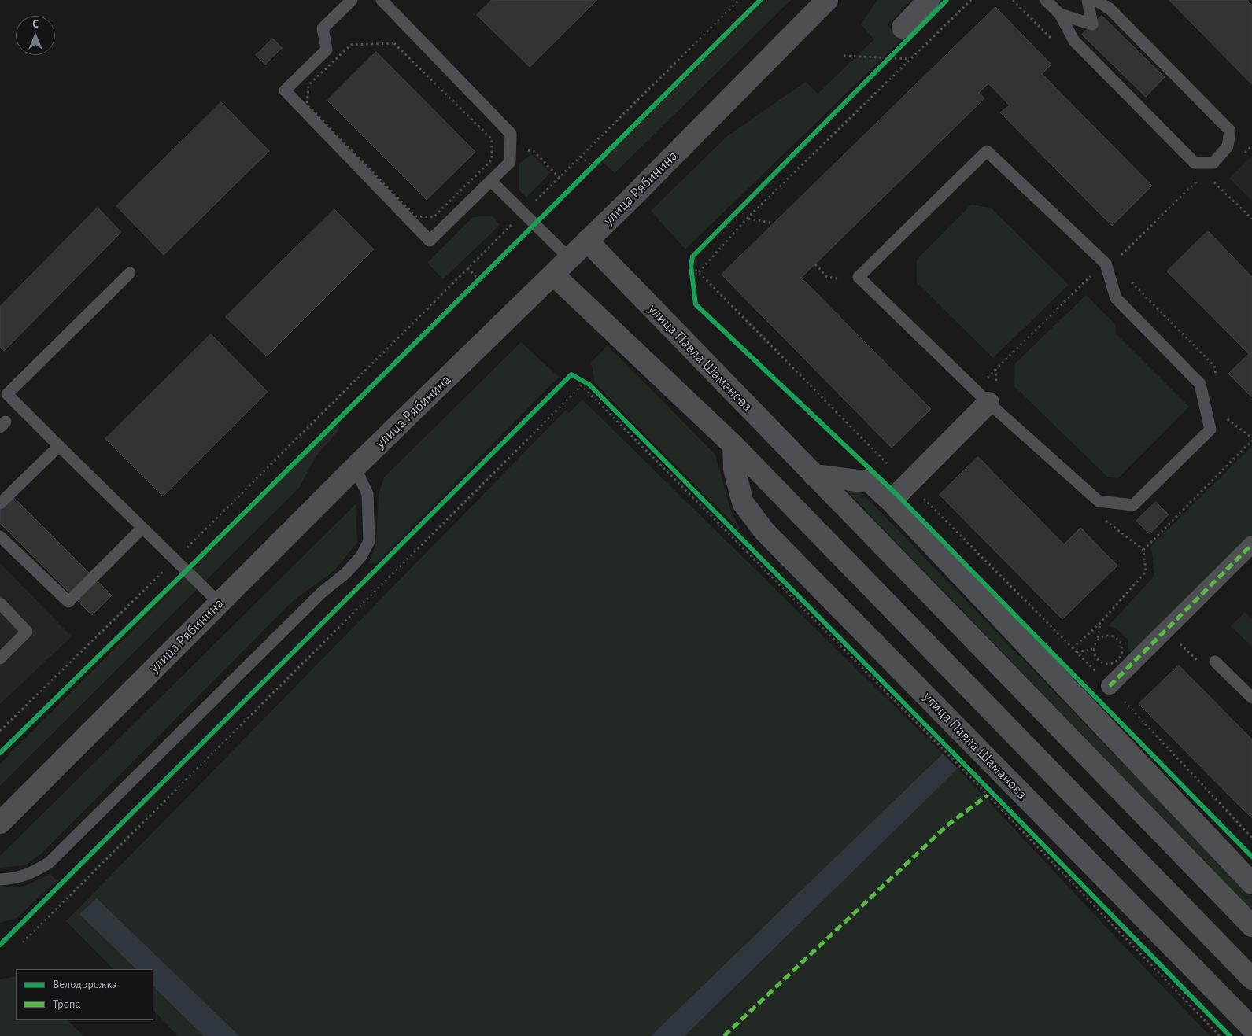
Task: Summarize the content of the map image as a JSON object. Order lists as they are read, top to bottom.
{
  "streets": {
    "street": ["улица Рябинина", "улица Павла Шаманова"]
  },
  "crossings": [
    ["улица Рябинина", "улица Павла Шаманова"]
  ],
  "legend": ["Велодорожка", "Тропа"],
  "north": "top"
}
